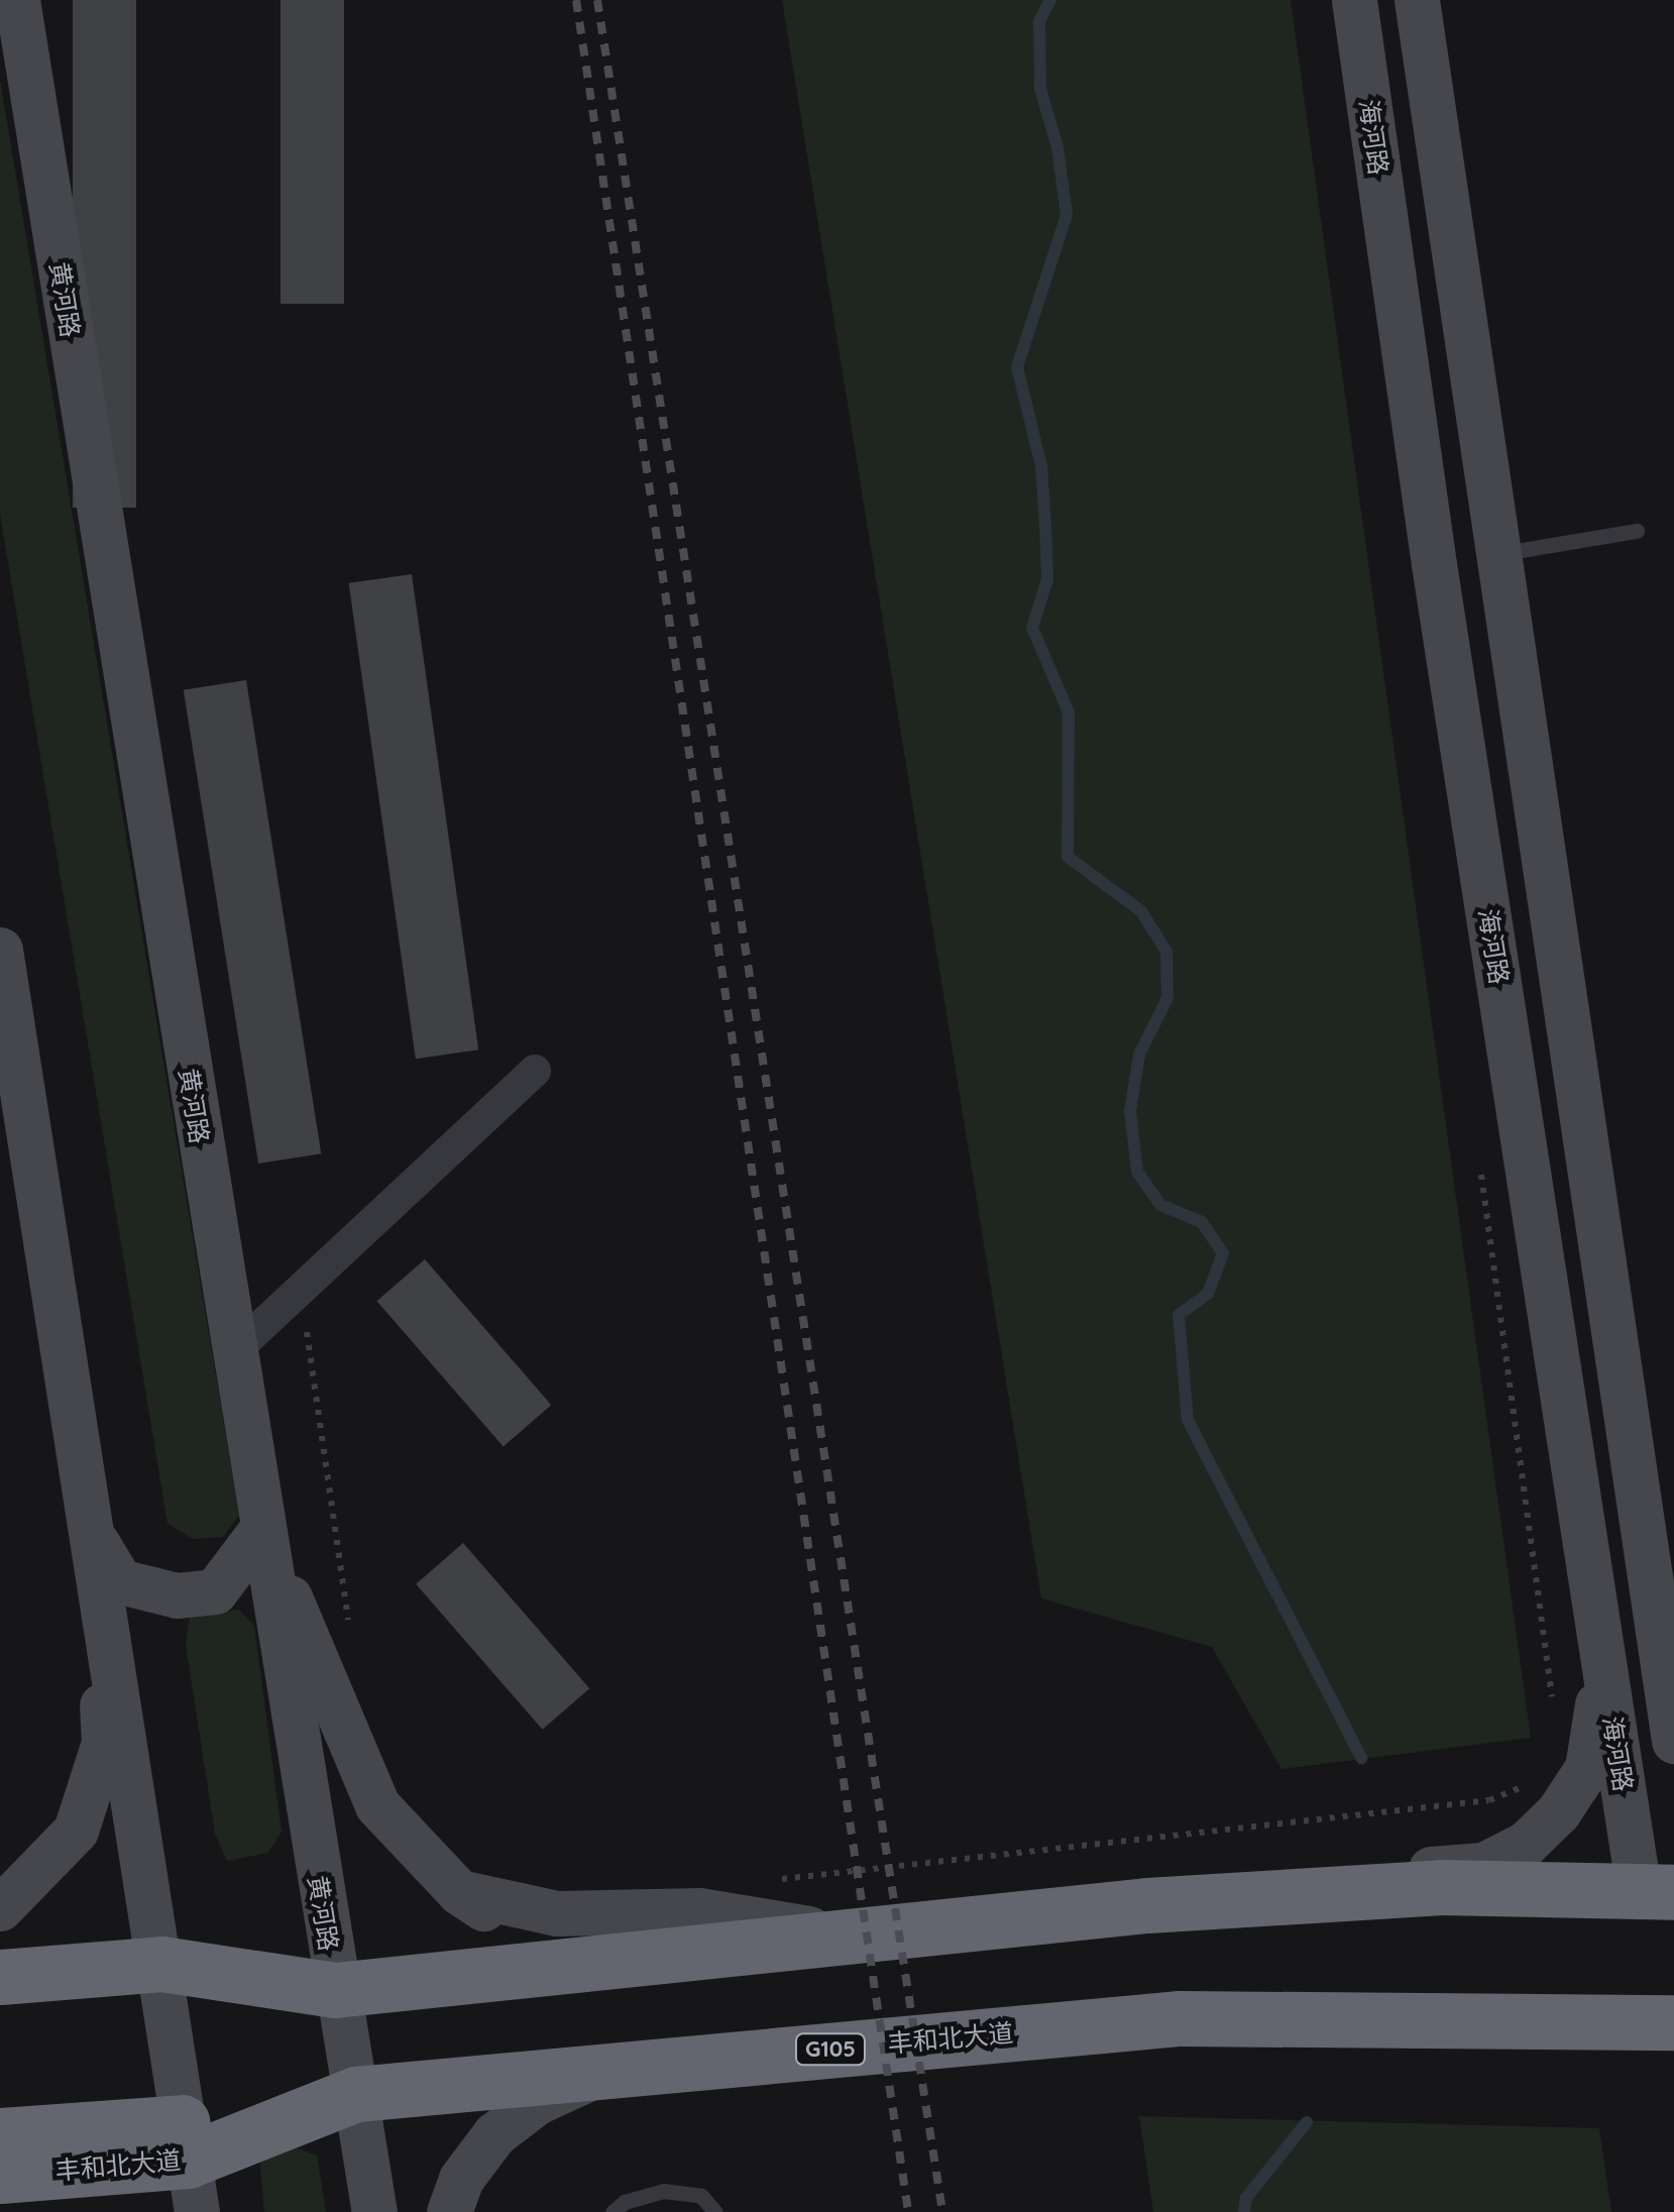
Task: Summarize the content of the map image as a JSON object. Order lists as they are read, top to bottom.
{
  "streets": {
    "highway": ["丰和北大道", "G105"],
    "street": ["海河路", "黄河路"]
  },
  "crossings": [
    ["黄河路", "丰和北大道"]
  ]
}
